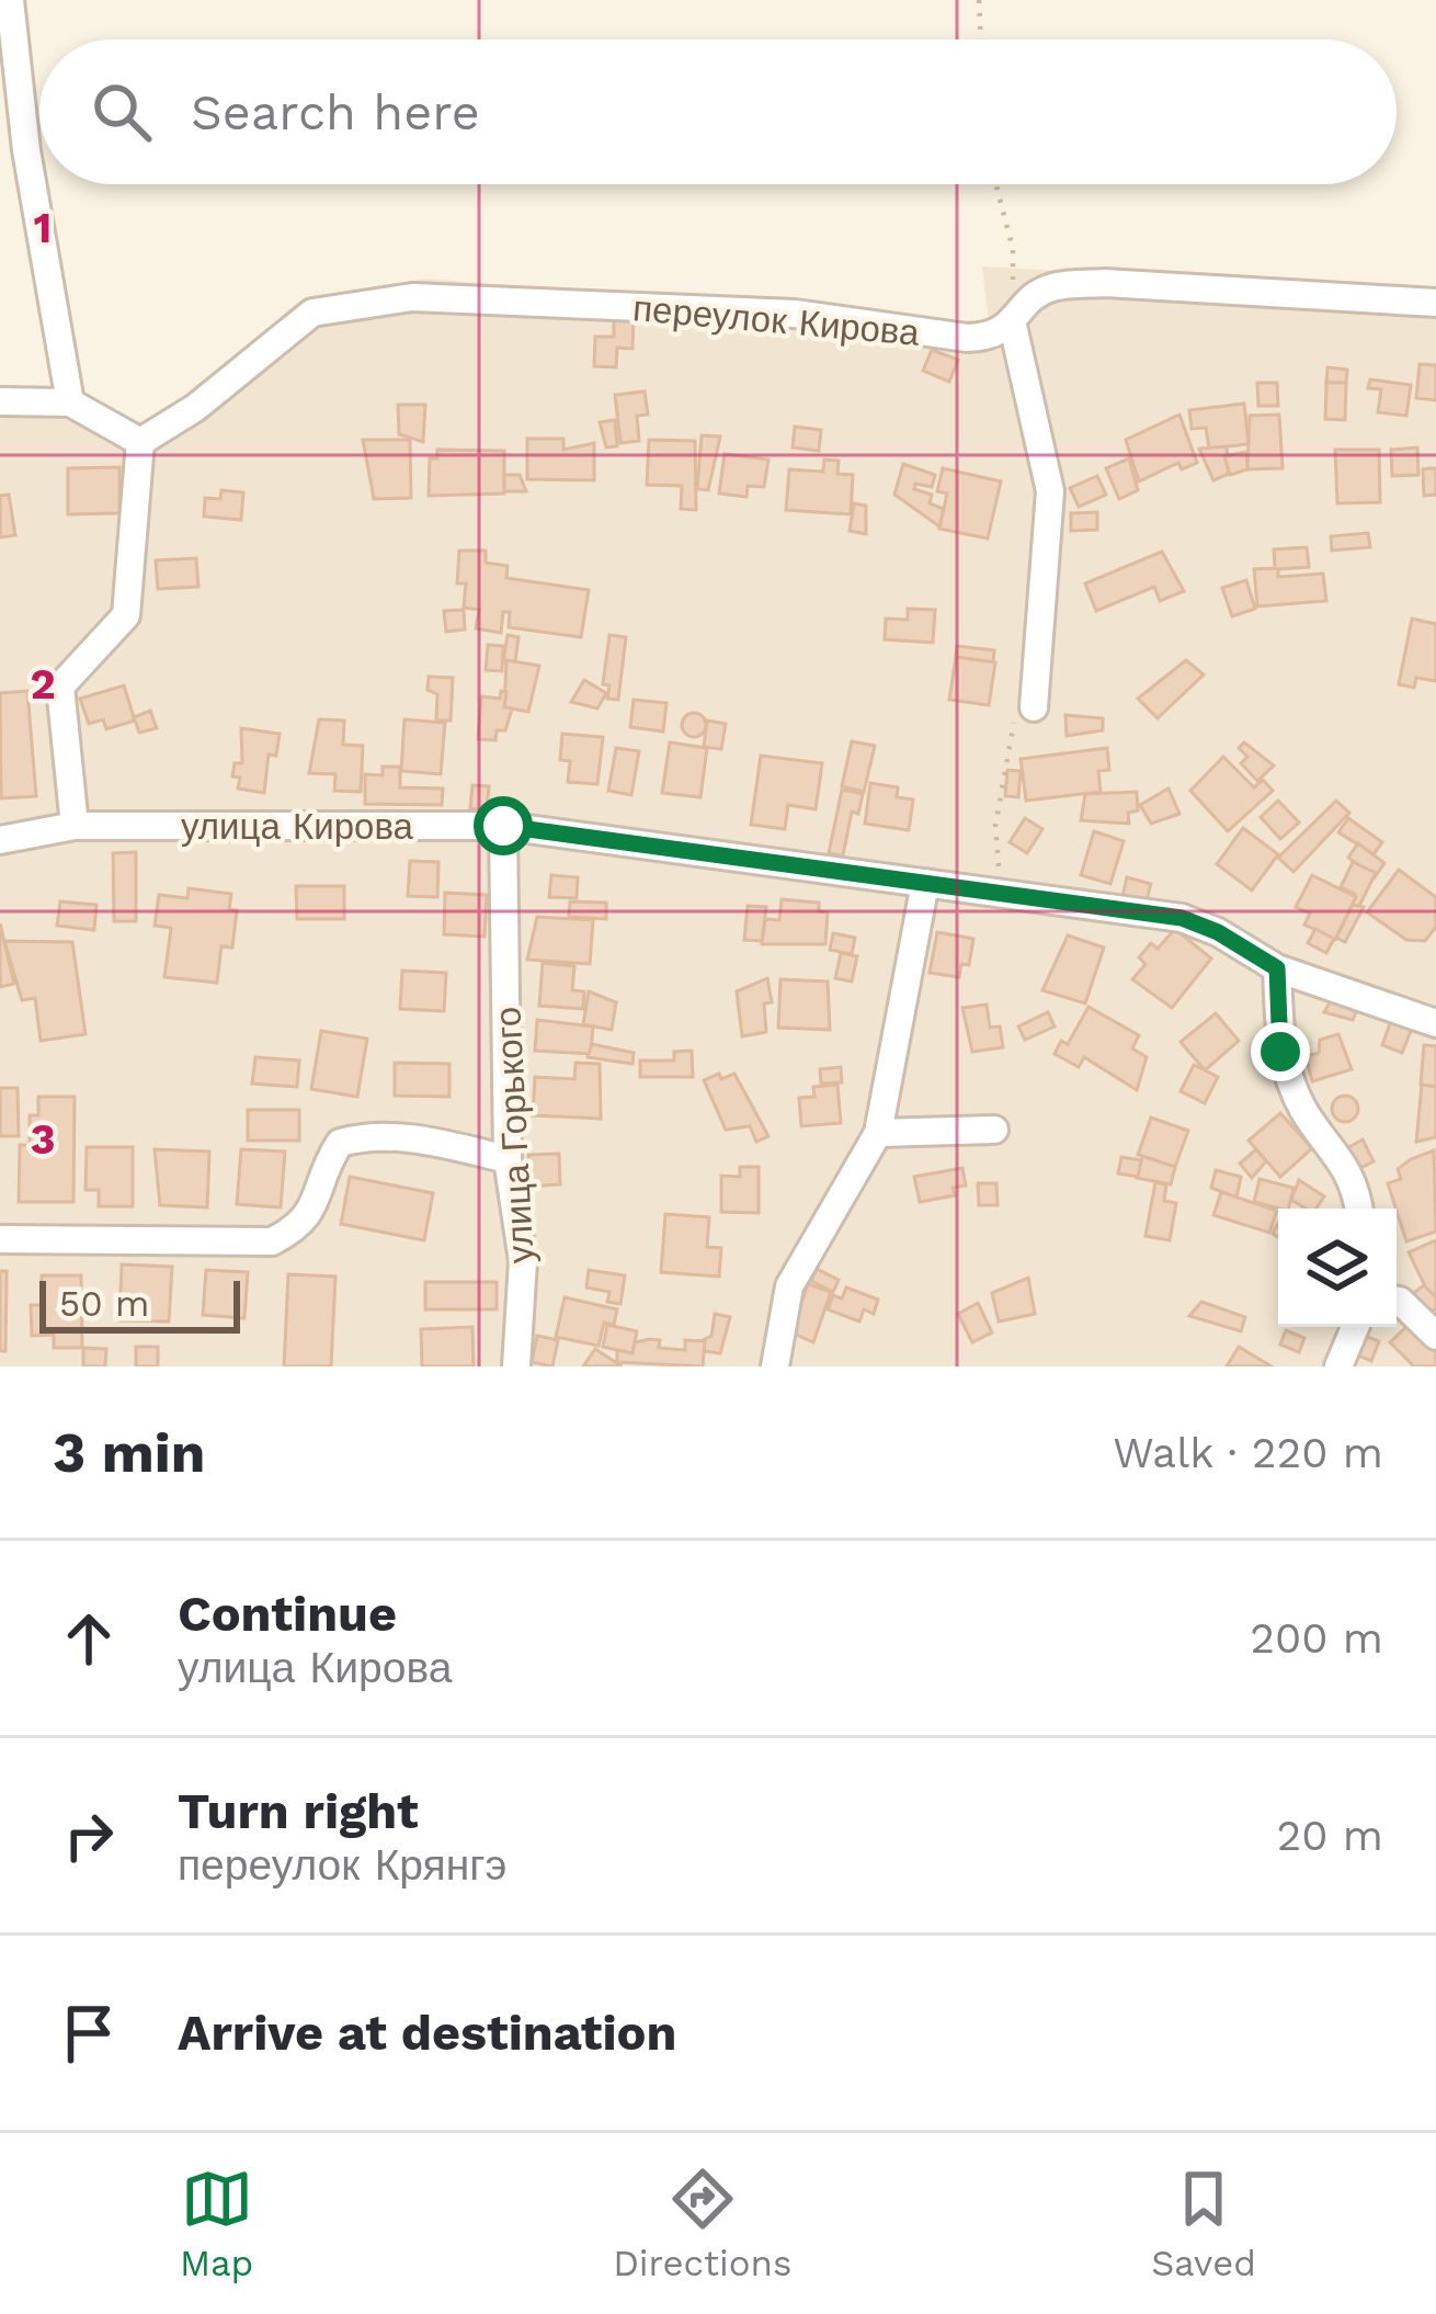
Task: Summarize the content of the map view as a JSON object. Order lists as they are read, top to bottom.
{
  "streets": {
    "street": ["переулок Кирова", "улица Кирова", "улица Горького"]
  },
  "crossings": [
    ["улица Кирова", "улица Горького"]
  ],
  "scale_bar": "50 m",
  "page": {
    "search": "Search here",
    "scale": "50 m",
    "heading": ["3 min", "Walk · 220 m"],
    "list": [
      ["Continue", "улица Кирова", "200 m"],
      ["Turn right", "переулок Крянгэ", "20 m"],
      "Arrive at destination"
    ],
    "nav": ["Map", "Directions", "Saved"]
  },
  "grid": {
    "rows": ["1", "2", "3"]
  }
}
